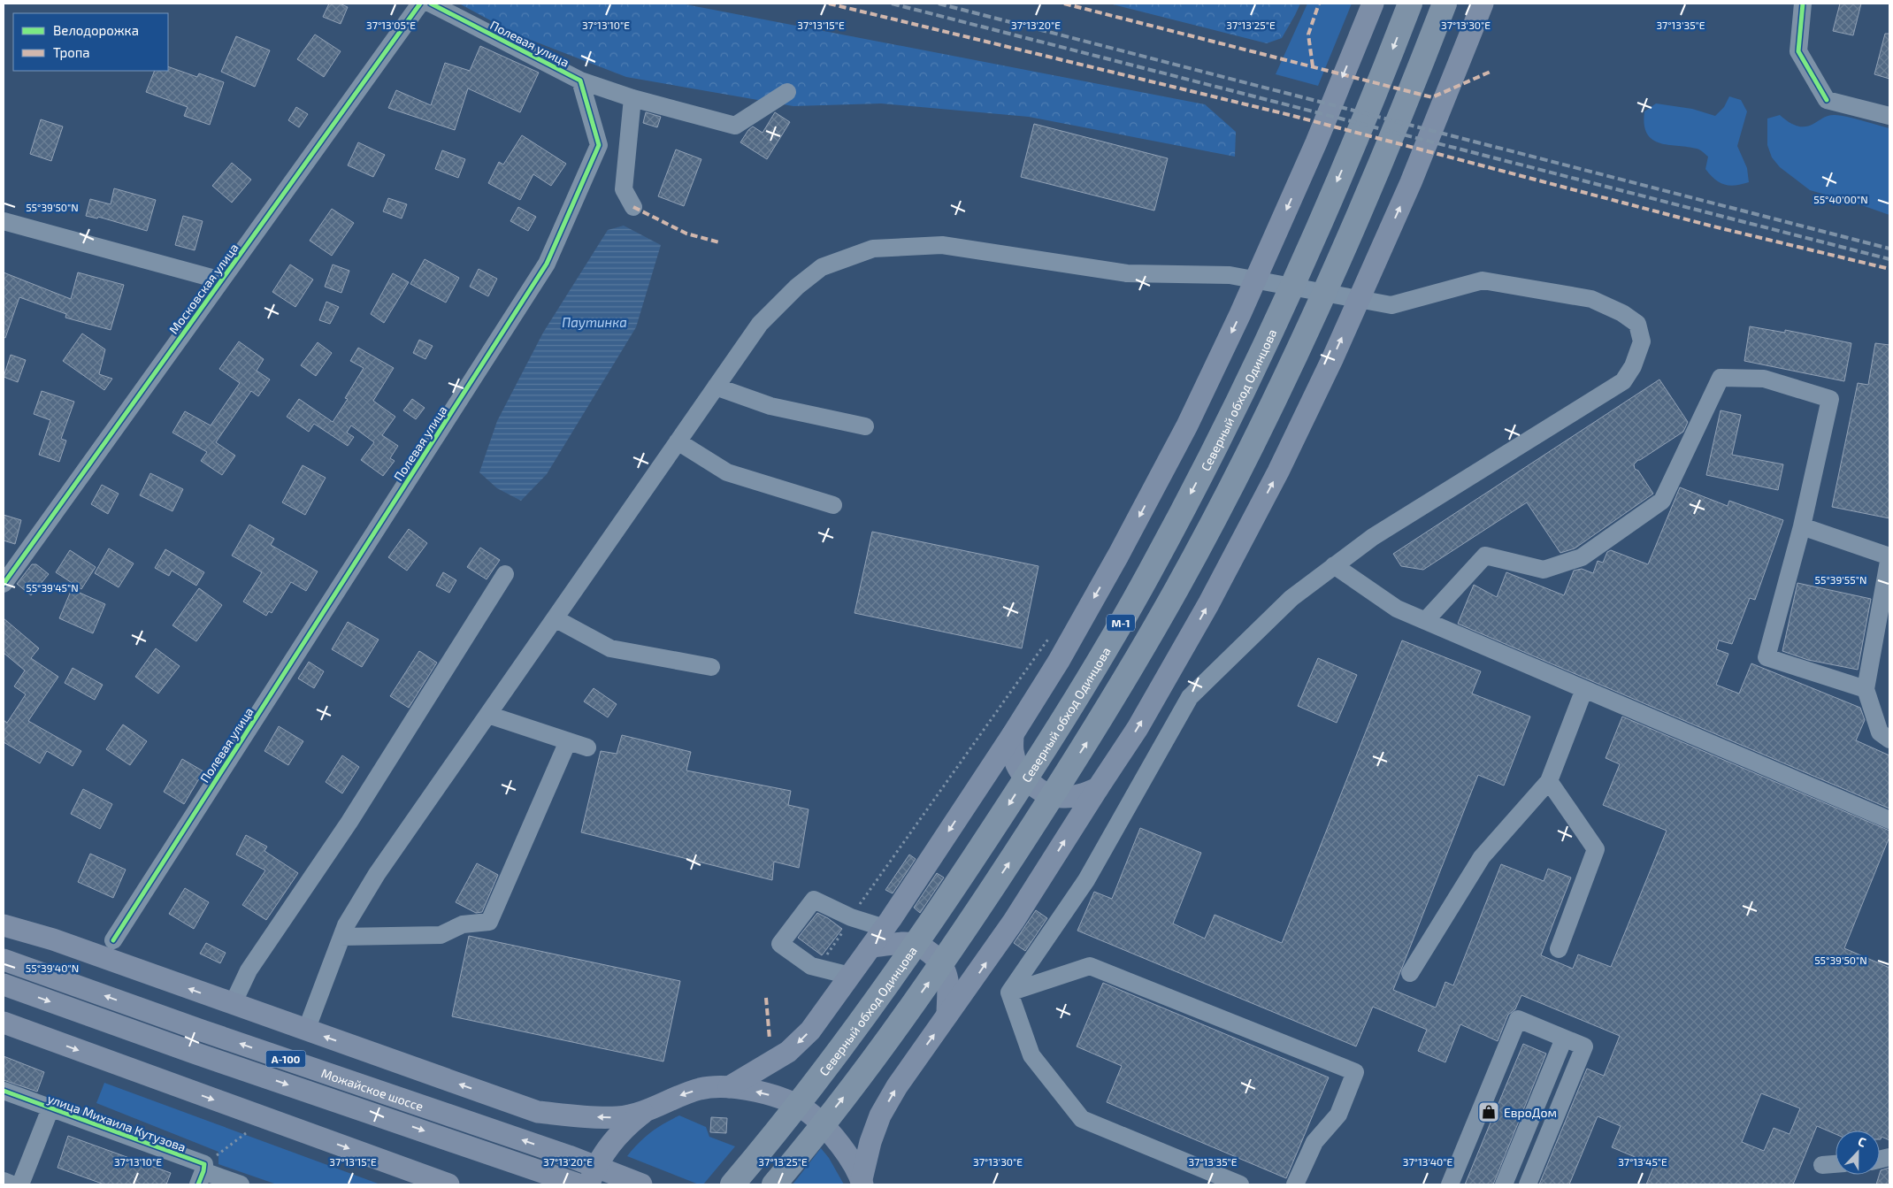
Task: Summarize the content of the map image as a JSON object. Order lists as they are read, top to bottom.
{
  "streets": {
    "highway": ["Северный обход Одинцова", "М-1"],
    "main road": ["А-100", "Можайское шоссе"],
    "street": ["Полевая улица", "Московская улица", "улица Михаила Кутузова"]
  },
  "water": ["Паутинка"],
  "places": {
    "shop": ["ЕвроДом"]
  },
  "legend": ["Велодорожка", "Тропа"],
  "north": "top",
  "coordinates": [
    "37°13'05\"E",
    "37°13'10\"E",
    "37°13'15\"E",
    "37°13'20\"E",
    "37°13'25\"E",
    "37°13'30\"E",
    "37°13'35\"E",
    "55°40'00\"N",
    "55°39'50\"N",
    "55°39'55\"N",
    "55°39'45\"N",
    "55°39'40\"N",
    "37°13'40\"E",
    "37°13'45\"E"
  ]
}
